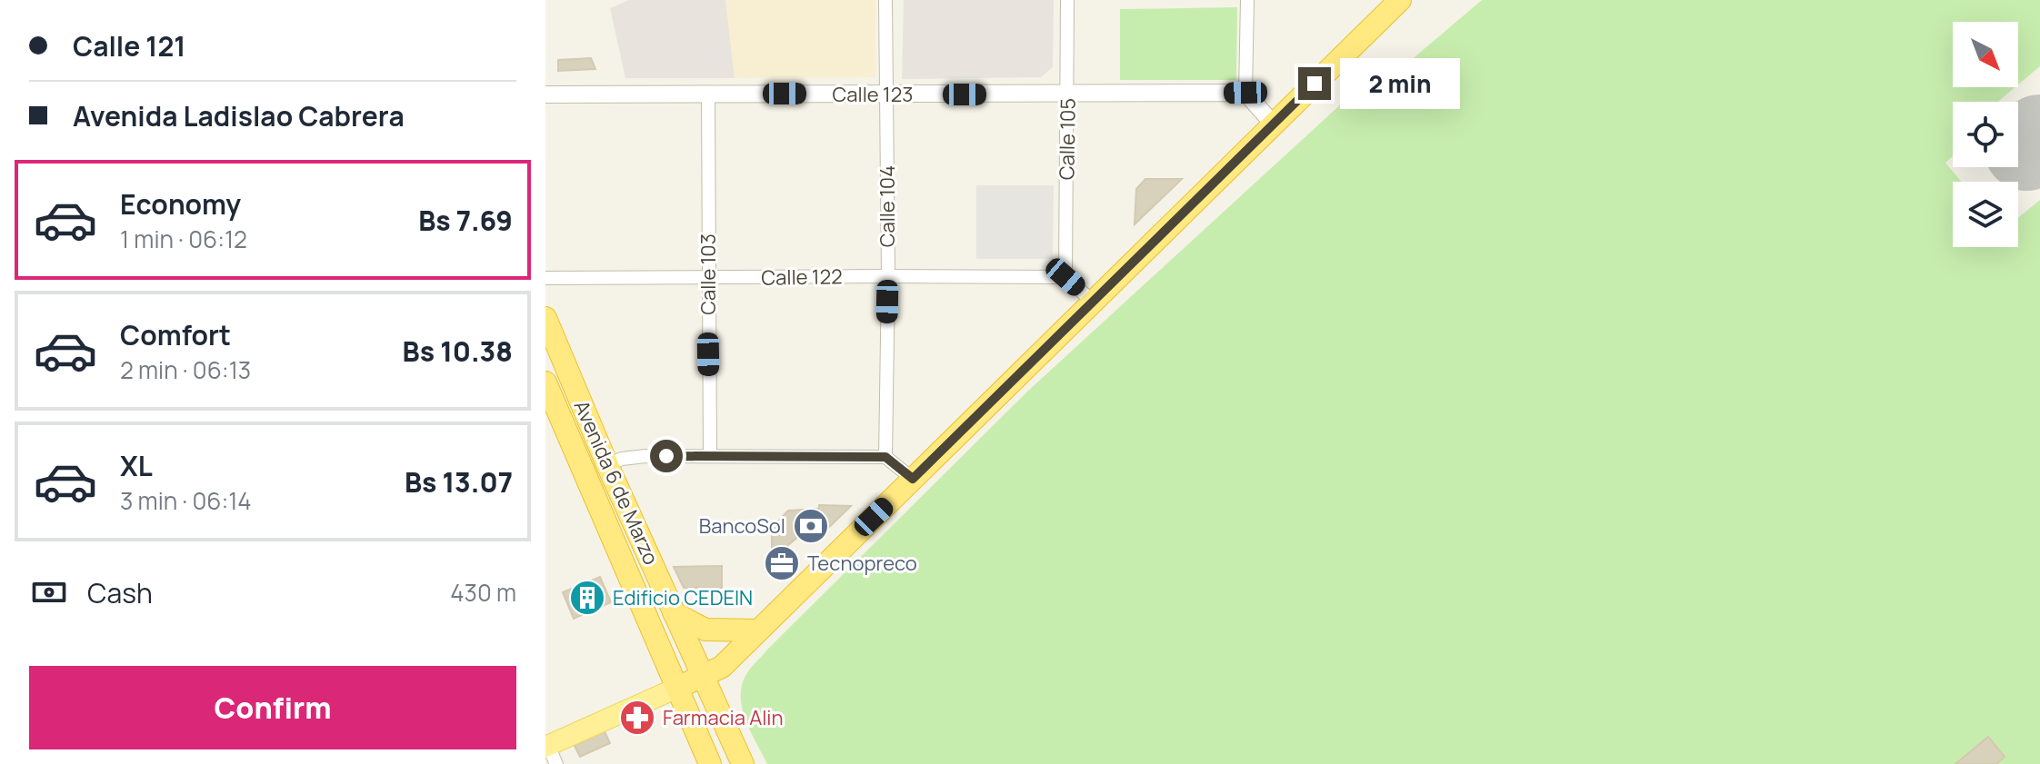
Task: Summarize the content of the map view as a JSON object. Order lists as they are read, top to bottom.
{
  "streets": {
    "highway": ["Avenida 6 de Marzo"],
    "street": [
      "Calle 123",
      "Calle 105",
      "Calle 104",
      "Calle 103",
      "Calle 122"
    ]
  },
  "crossings": [
    ["Calle 123", "Calle 105"],
    ["Calle 123", "Calle 104"],
    ["Calle 123", "Calle 103"],
    ["Calle 105", "Calle 122"],
    ["Calle 104", "Calle 122"],
    ["Calle 103", "Calle 122"]
  ],
  "places": {
    "bank": ["BancoSol"],
    "office": ["Tecnopreco"],
    "building": ["Edificio CEDEIN"],
    "pharmacy": ["Farmacia Alin"]
  },
  "north": "bottom right",
  "page": {
    "banner": ["Calle 121", "Avenida Ladislao Cabrera"],
    "bubble": "2 min",
    "list": [
      {
        "name": "Economy",
        "note": "1 min · 06:12",
        "value": "Bs 7.69"
      },
      {
        "name": "Comfort",
        "note": "2 min · 06:13",
        "value": "Bs 10.38"
      },
      {
        "name": "XL",
        "note": "3 min · 06:14",
        "value": "Bs 13.07"
      }
    ],
    "pay": ["Cash", "430 m"],
    "buttons": "Confirm"
  }
}
